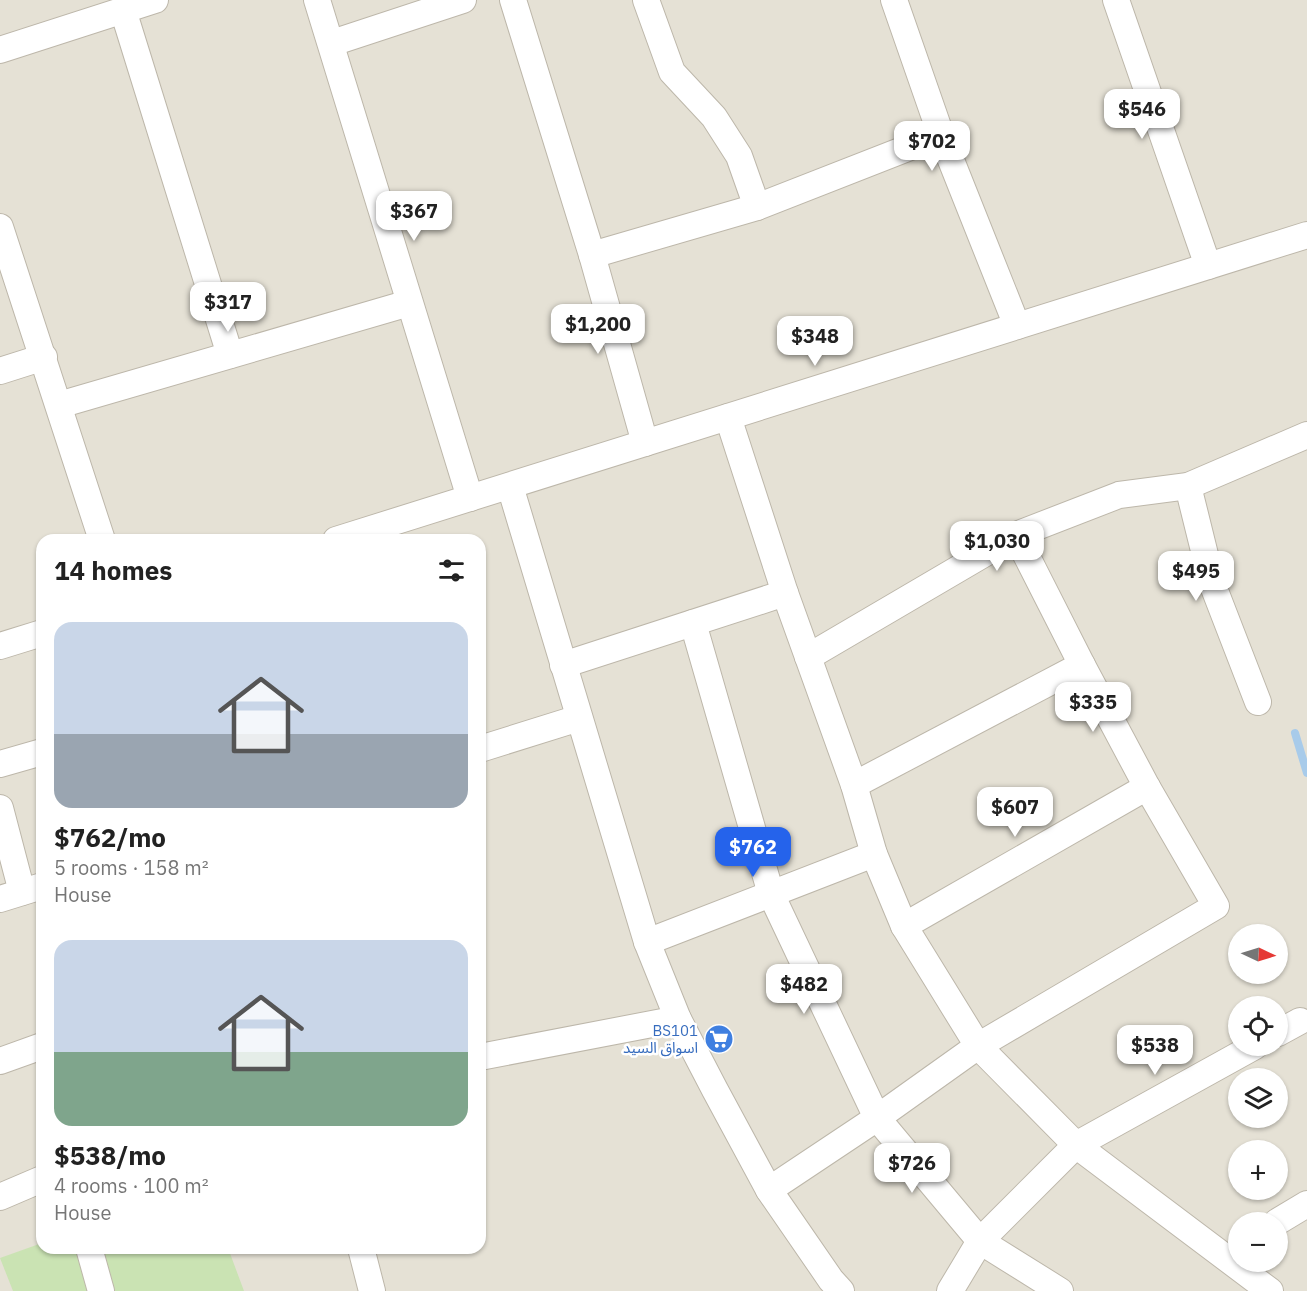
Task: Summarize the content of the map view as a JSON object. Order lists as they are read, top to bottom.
{
  "places": {
    "supermarket": ["BS101 اسواق السيد"]
  },
  "north": "right",
  "page": {
    "price": [
      "$546",
      "$702",
      "$367",
      "$317",
      "$1,200",
      "$348",
      "$1,030",
      "$495",
      "$335",
      "$607",
      "$762",
      "$482",
      "$538",
      "$726"
    ],
    "heading": "14 homes",
    "list": [
      {
        "name": "$762/mo",
        "note": "5 rooms · 158 m² · House"
      },
      {
        "name": "$538/mo",
        "note": "4 rooms · 100 m² · House"
      }
    ],
    "map_buttons": ["+", "−"]
  }
}
